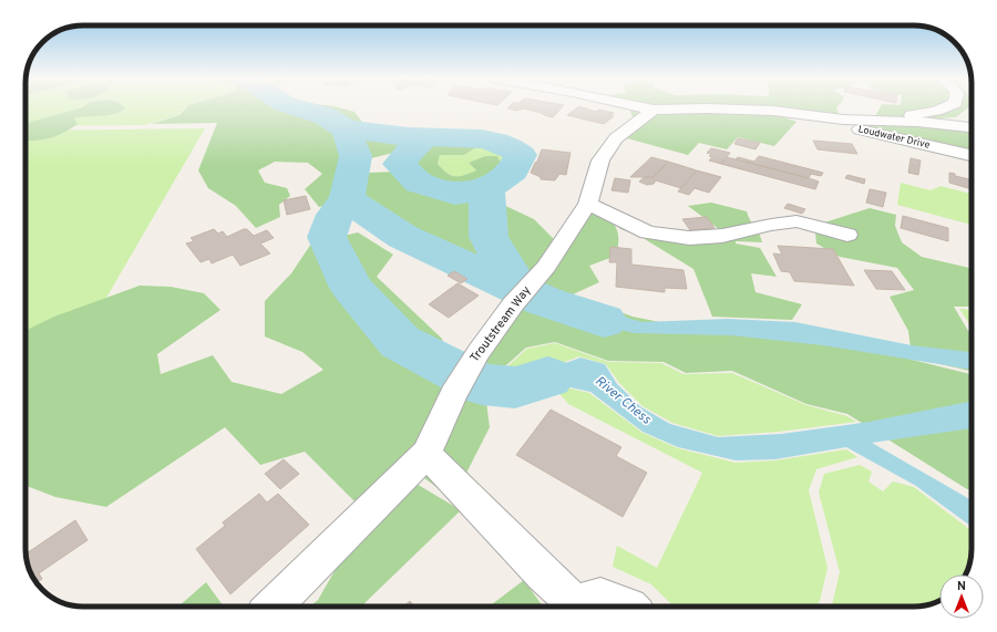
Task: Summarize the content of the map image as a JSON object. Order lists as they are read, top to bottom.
{
  "streets": {
    "street": ["Loudwater Drive", "Troutstream Way"]
  },
  "water": ["River Chess"],
  "north": "top"
}
